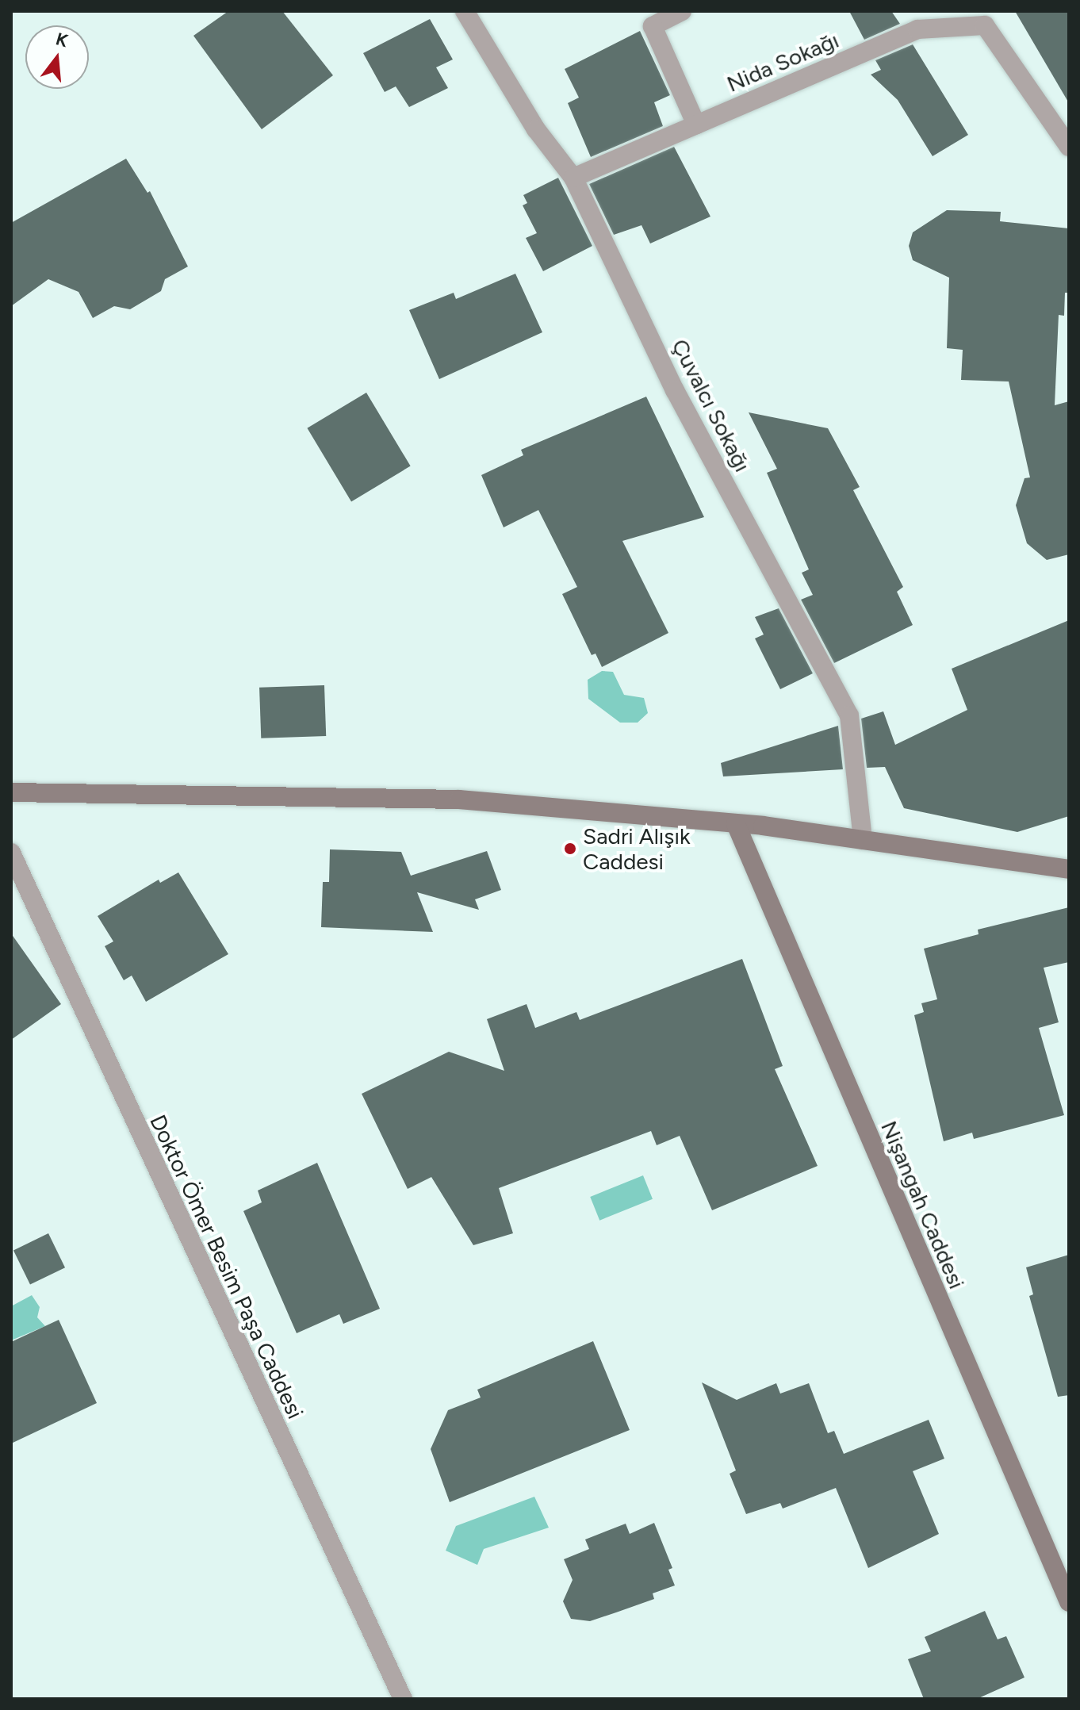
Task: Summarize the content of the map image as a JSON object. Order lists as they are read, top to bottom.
{
  "streets": {
    "street": [
      "Nida Sokağı",
      "Çuvalcı Sokağı",
      "Nişangah Caddesi",
      "Doktor Ömer Besim Paşa Caddesi"
    ]
  },
  "crossings": [
    ["Nida Sokağı", "Çuvalcı Sokağı"]
  ],
  "places": ["Sadri Alışık Caddesi"],
  "north": "top"
}
